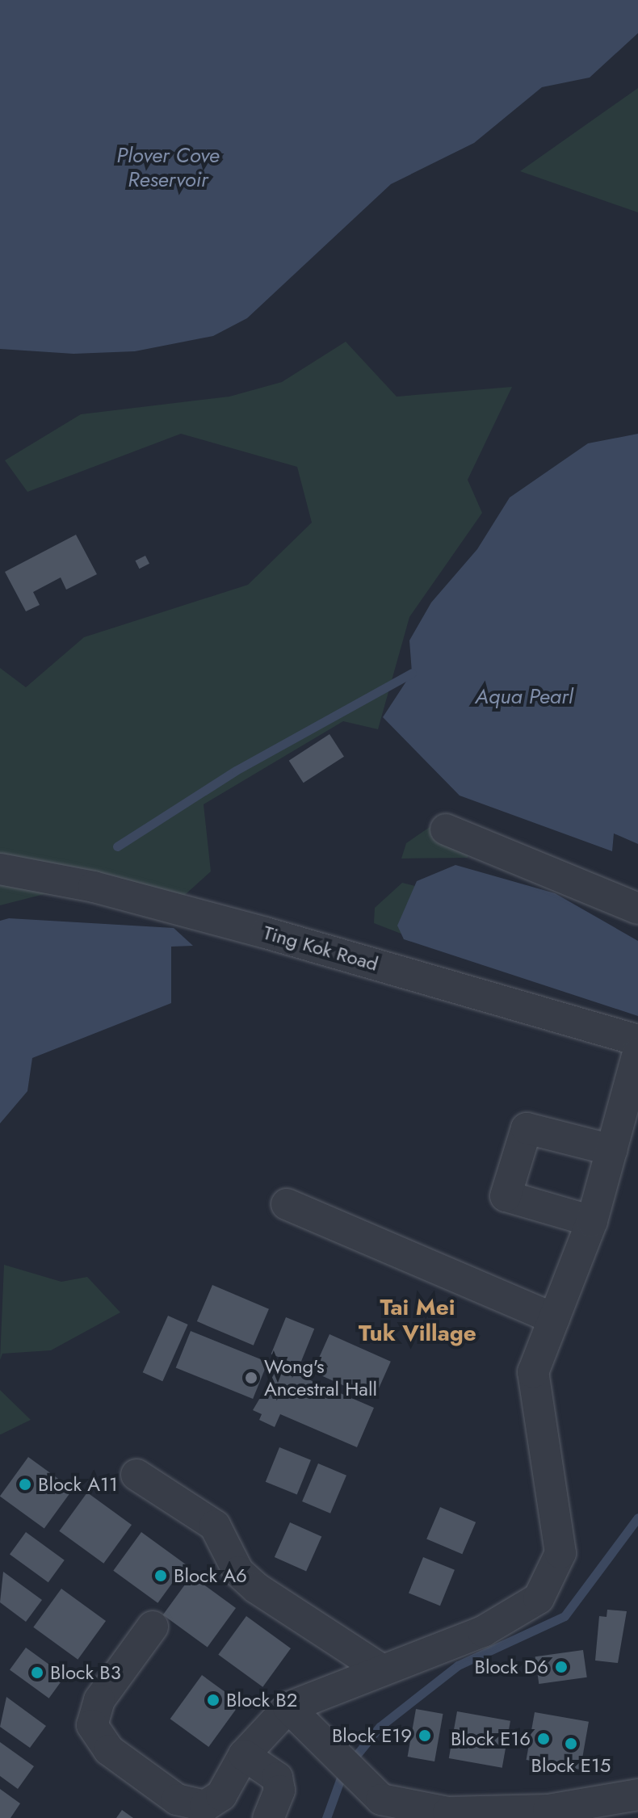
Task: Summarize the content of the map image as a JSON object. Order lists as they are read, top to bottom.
{
  "streets": {
    "street": ["Ting Kok Road"]
  },
  "districts": ["Tai Mei Tuk Village"],
  "water": ["Plover Cove Reservoir", "Aqua Pearl"],
  "places": [
    "Wong's Ancestral Hall",
    "Block A11",
    "Block A6",
    "Block D6",
    "Block B3",
    "Block B2",
    "Block E19",
    "Block E16",
    "Block E15"
  ]
}
